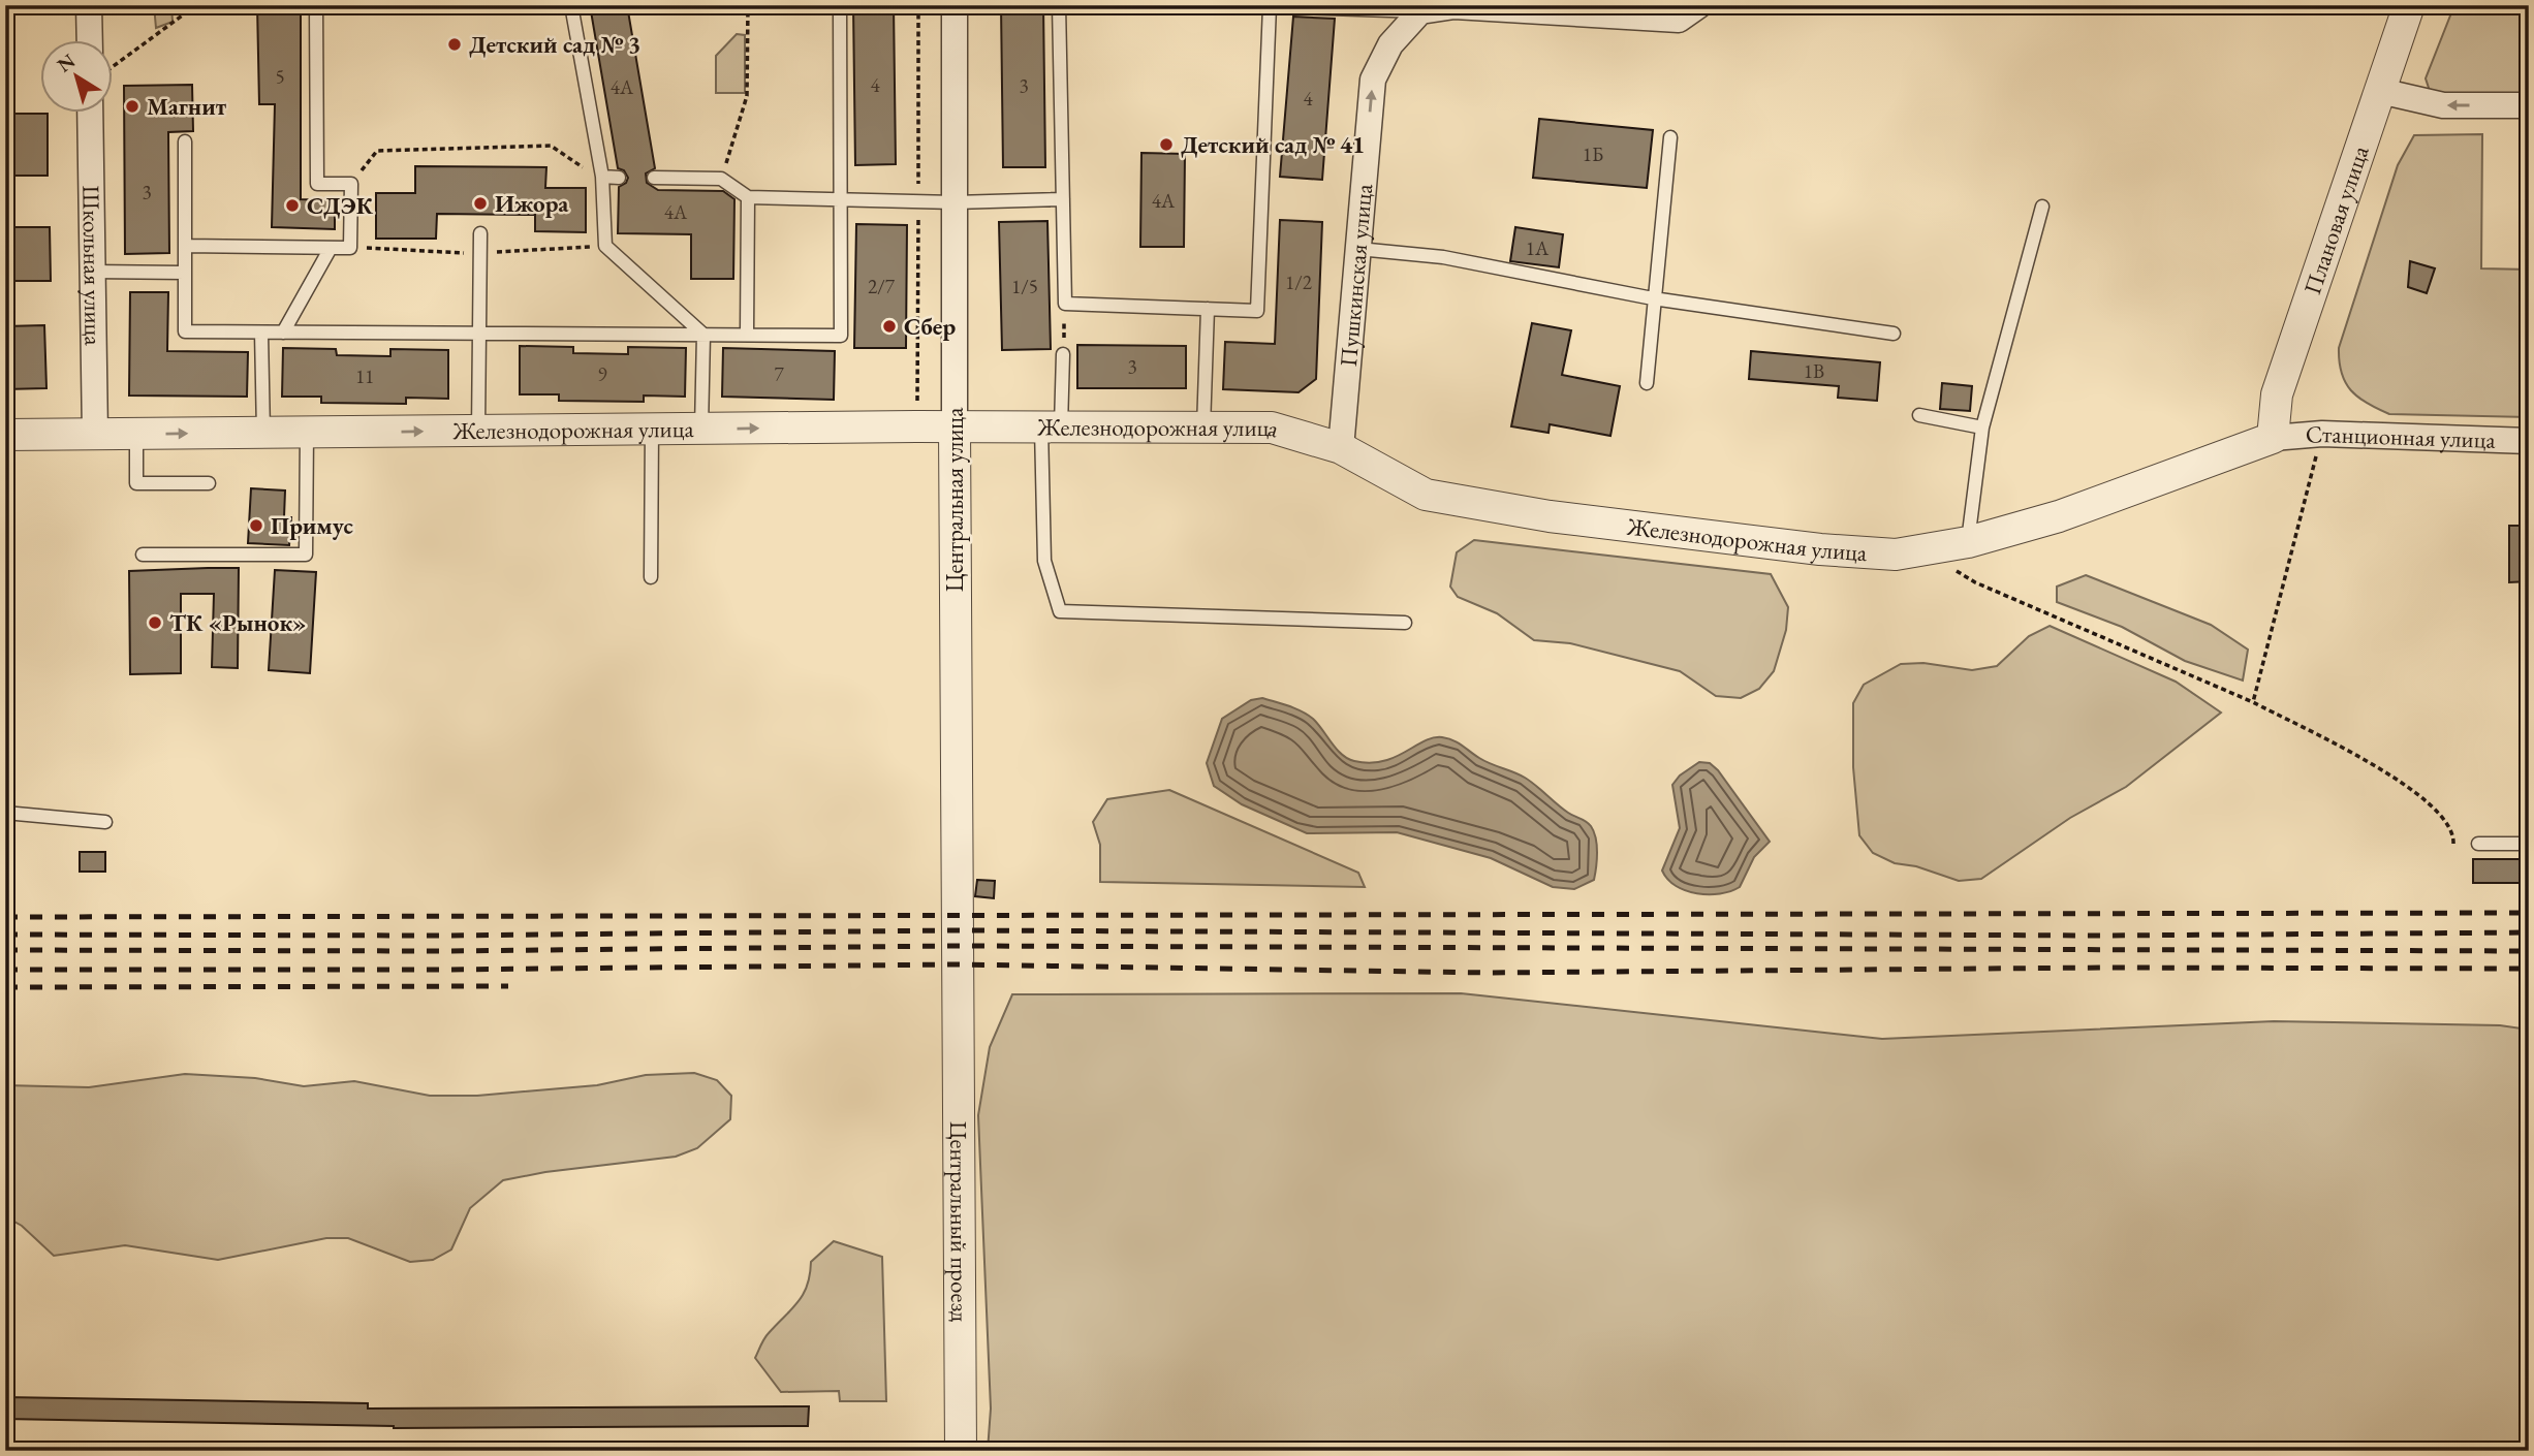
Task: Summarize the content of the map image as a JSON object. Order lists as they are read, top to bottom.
{
  "streets": {
    "street": [
      "Плановая улица",
      "Школьная улица",
      "Пушкинская улица",
      "Железнодорожная улица",
      "Станционная улица",
      "Центральная улица",
      "Центральный проезд"
    ]
  },
  "crossings": [
    ["Плановая улица", "Железнодорожная улица"],
    ["Плановая улица", "Станционная улица"],
    ["Школьная улица", "Железнодорожная улица"],
    ["Пушкинская улица", "Железнодорожная улица"],
    ["Железнодорожная улица", "Станционная улица"],
    ["Железнодорожная улица", "Центральная улица"],
    ["Центральная улица", "Центральный проезд"]
  ],
  "one_way": ["Пушкинская улица"],
  "places": [
    "Детский сад № 3",
    "Магнит",
    "Детский сад № 41",
    "Ижора",
    "СДЭК",
    "Сбер",
    "Примус",
    "ТК «Рынок»"
  ],
  "house_numbers": [
    "5",
    "4",
    "3",
    "4А",
    "4",
    "1Б",
    "3",
    "4А",
    "4А",
    "1А",
    "1/2",
    "2/7",
    "1/5",
    "3",
    "1В",
    "9",
    "7",
    "11"
  ],
  "north": "top left"
}
